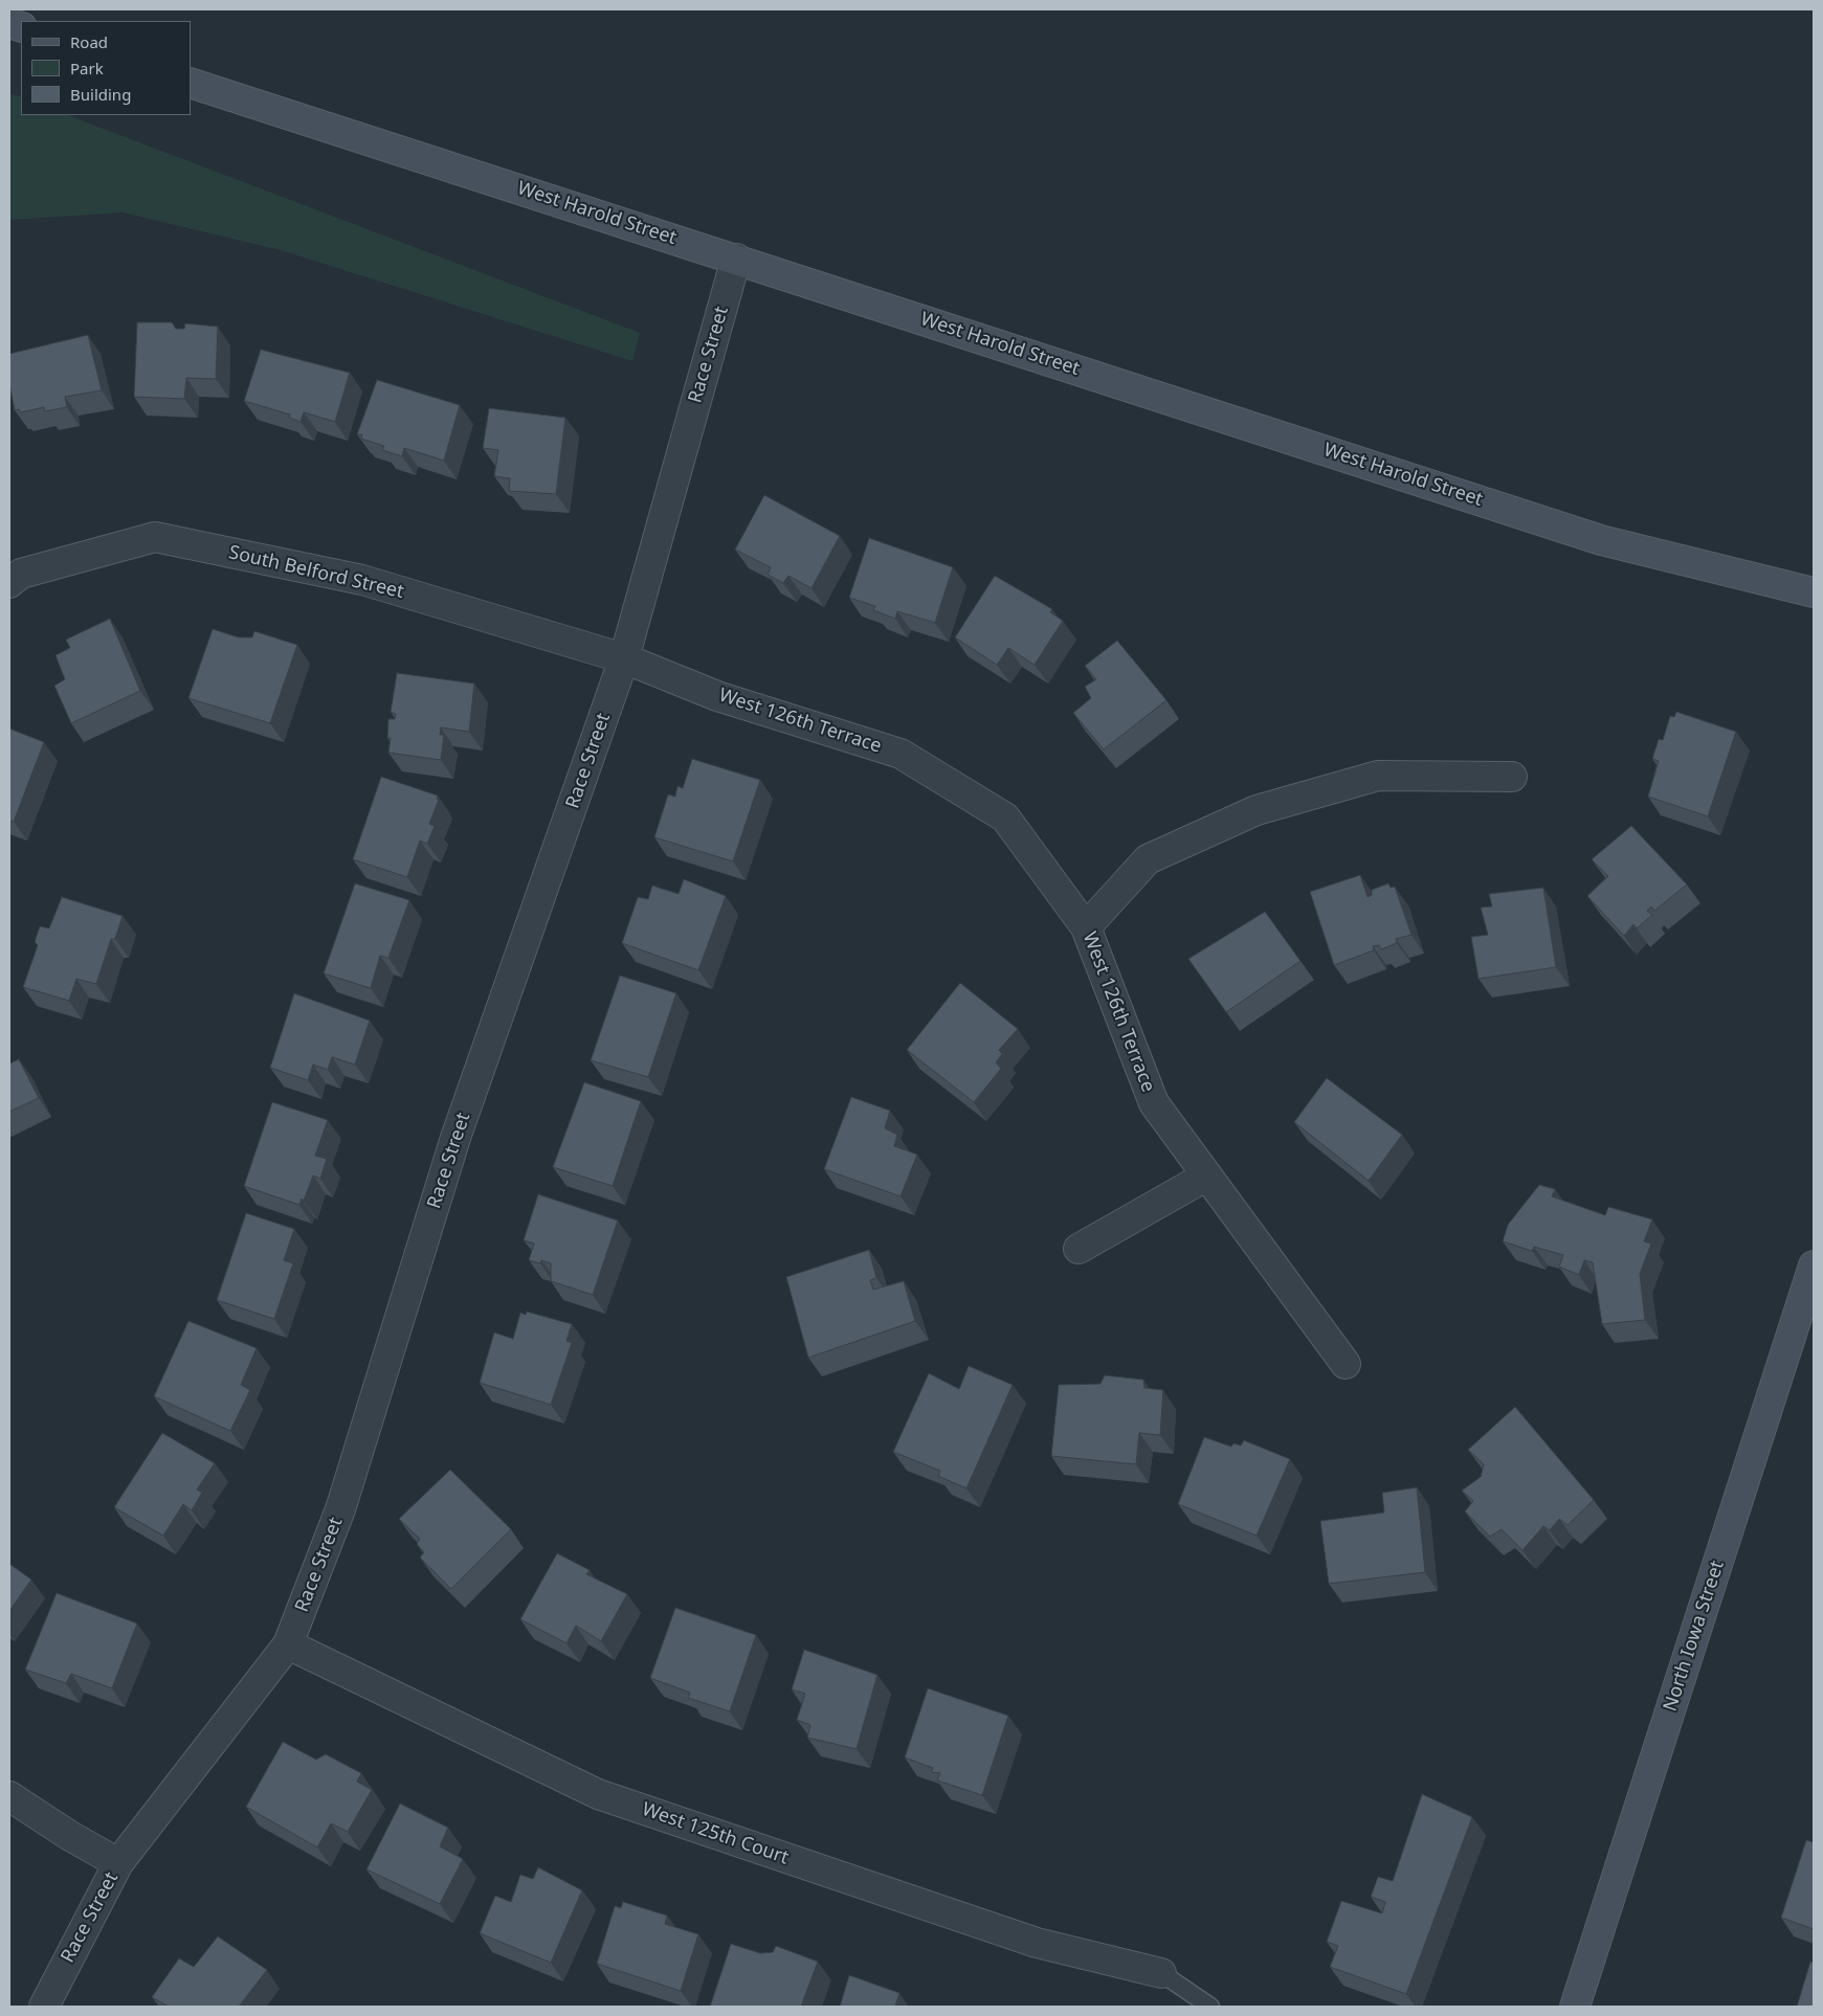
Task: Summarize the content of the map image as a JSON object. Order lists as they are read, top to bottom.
{
  "streets": {
    "main road": ["West Harold Street", "North Iowa Street"],
    "street": [
      "Race Street",
      "South Belford Street",
      "West 126th Terrace",
      "West 125th Court"
    ]
  },
  "crossings": [
    ["West Harold Street", "Race Street"],
    ["Race Street", "South Belford Street"],
    ["Race Street", "West 126th Terrace"],
    ["Race Street", "West 125th Court"],
    ["South Belford Street", "West 126th Terrace"]
  ],
  "legend": ["Road", "Park", "Building"]
}
